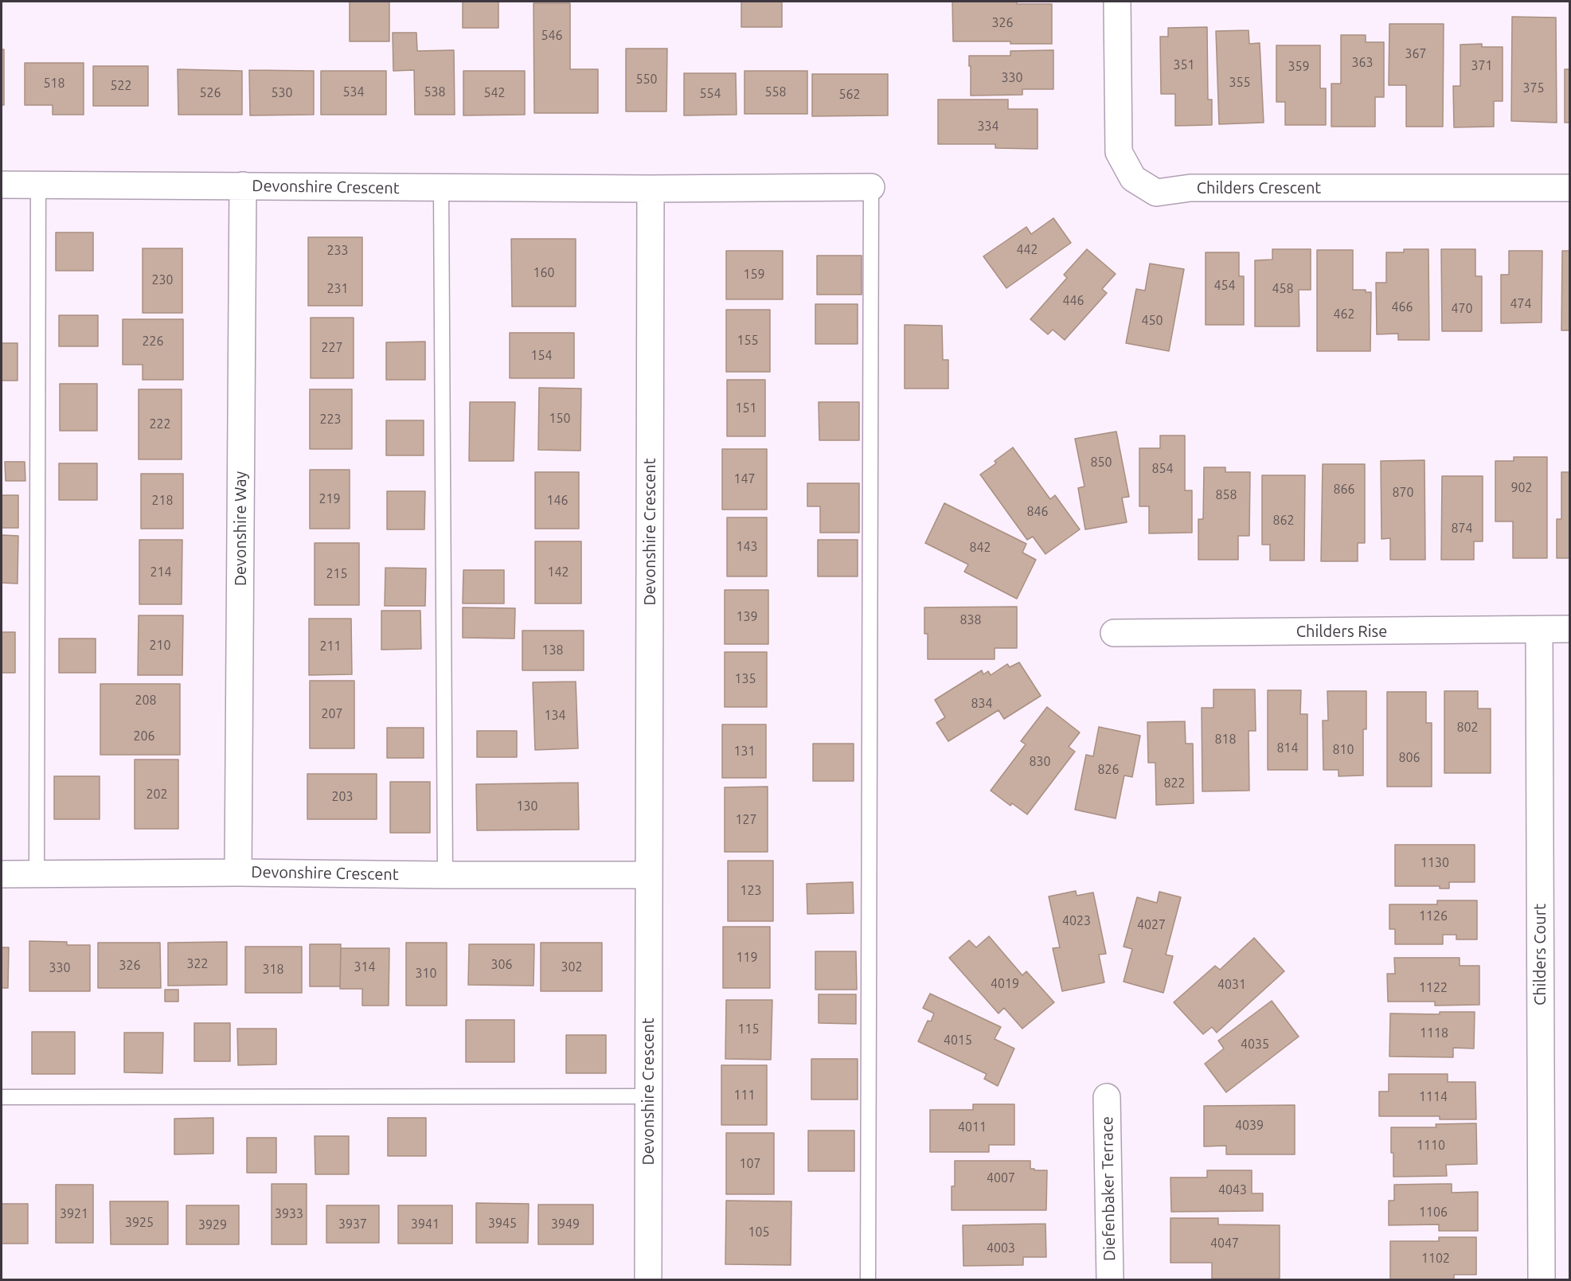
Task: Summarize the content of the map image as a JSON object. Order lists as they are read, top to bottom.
{
  "streets": {
    "street": [
      "Devonshire Crescent",
      "Childers Crescent",
      "Devonshire Way",
      "Childers Rise",
      "Childers Court",
      "Diefenbaker Terrace"
    ]
  },
  "crossings": [
    ["Devonshire Crescent", "Devonshire Way"],
    ["Childers Rise", "Childers Court"]
  ],
  "house_numbers": [
    "326",
    "546",
    "367",
    "363",
    "351",
    "371",
    "359",
    "330",
    "550",
    "355",
    "518",
    "522",
    "375",
    "534",
    "538",
    "558",
    "526",
    "530",
    "542",
    "554",
    "562",
    "334",
    "442",
    "233",
    "160",
    "159",
    "230",
    "454",
    "231",
    "458",
    "446",
    "474",
    "466",
    "470",
    "462",
    "450",
    "155",
    "226",
    "227",
    "154",
    "151",
    "150",
    "223",
    "222",
    "850",
    "854",
    "147",
    "902",
    "866",
    "870",
    "858",
    "219",
    "218",
    "146",
    "846",
    "862",
    "874",
    "143",
    "842",
    "214",
    "142",
    "215",
    "139",
    "838",
    "210",
    "211",
    "138",
    "135",
    "208",
    "834",
    "207",
    "134",
    "802",
    "206",
    "818",
    "814",
    "810",
    "131",
    "806",
    "830",
    "826",
    "822",
    "202",
    "203",
    "130",
    "127",
    "1130",
    "123",
    "1126",
    "4023",
    "4027",
    "119",
    "322",
    "306",
    "326",
    "314",
    "302",
    "330",
    "318",
    "310",
    "4019",
    "4031",
    "1122",
    "115",
    "1118",
    "4015",
    "4035",
    "111",
    "1114",
    "4039",
    "4011",
    "1110",
    "107",
    "4007",
    "4043",
    "1106",
    "3921",
    "3933",
    "3925",
    "3945",
    "3937",
    "3941",
    "3949",
    "3929",
    "105",
    "4047",
    "4003",
    "1102"
  ]
}
